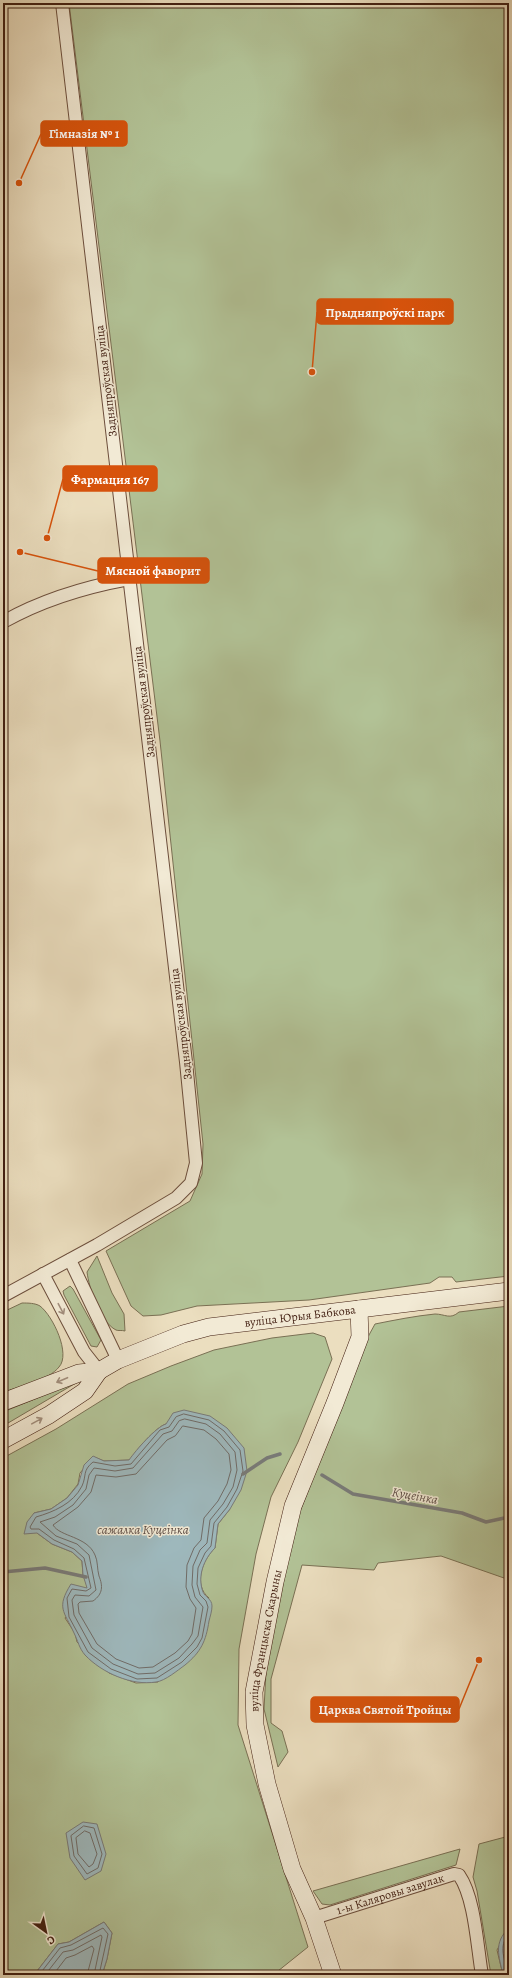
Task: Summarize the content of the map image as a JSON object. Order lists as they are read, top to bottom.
{
  "streets": {
    "main road": ["вуліца Юрыя Бабкова", "вуліца Францыска Скарыны"],
    "street": ["Задняпроўская вуліца", "1-ы Каляровы завулак"]
  },
  "crossings": [
    ["вуліца Юрыя Бабкова", "вуліца Францыска Скарыны"],
    ["вуліца Францыска Скарыны", "1-ы Каляровы завулак"]
  ],
  "water": ["Куцеінка", "сажалка Куцеінка"],
  "places": [
    "Гімназія № 1",
    "Прыдняпроўскі парк",
    "Фармация 167",
    "Мясной фаворит",
    "Царква Святой Тройцы"
  ],
  "north": "bottom right"
}
